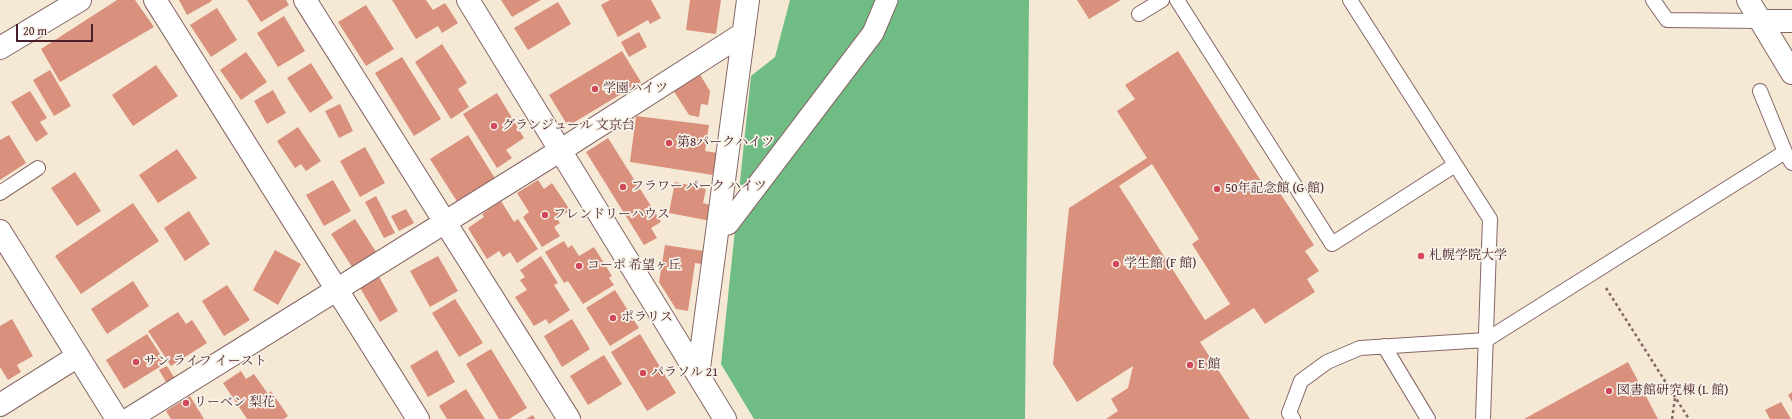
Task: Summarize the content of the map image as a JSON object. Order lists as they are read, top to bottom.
{
  "places": [
    "学園ハイツ",
    "グランジュール 文京台",
    "第8パークハイツ",
    "フラワー パーク ハイツ",
    "50年記念館 (G 館)",
    "フレンドリーハウス",
    "札幌学院大学",
    "学生館 (F 館)",
    "コーポ 希望ヶ丘",
    "ポラリス",
    "サン ライフ イースト",
    "E 館",
    "パラソル 21",
    "図書館研究棟 (L 館)",
    "リーベン 梨花"
  ],
  "scale_bar": "20 m"
}
